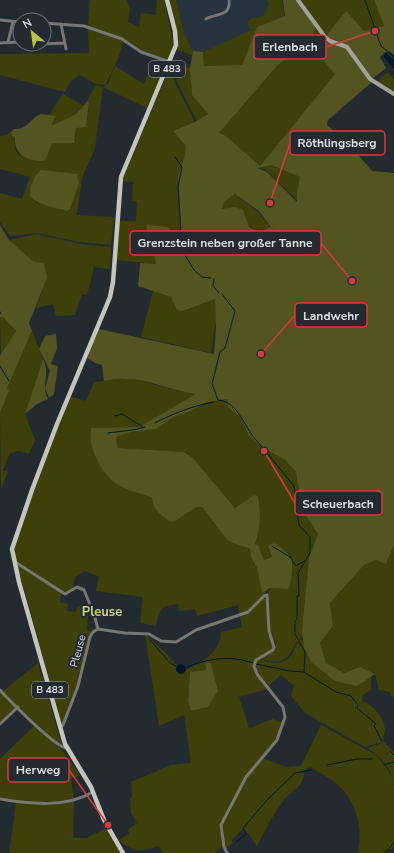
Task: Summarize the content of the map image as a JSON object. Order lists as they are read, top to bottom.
{
  "streets": {
    "main road": ["B 483"],
    "street": ["Pleuse"]
  },
  "crossings": [
    ["B 483", "Pleuse"]
  ],
  "districts": ["Pleuse"],
  "places": [
    "Erlenbach",
    "Röthlingsberg",
    "Grenzstein neben großer Tanne",
    "Landwehr",
    "Scheuerbach",
    "Herweg"
  ],
  "north": "top left"
}
